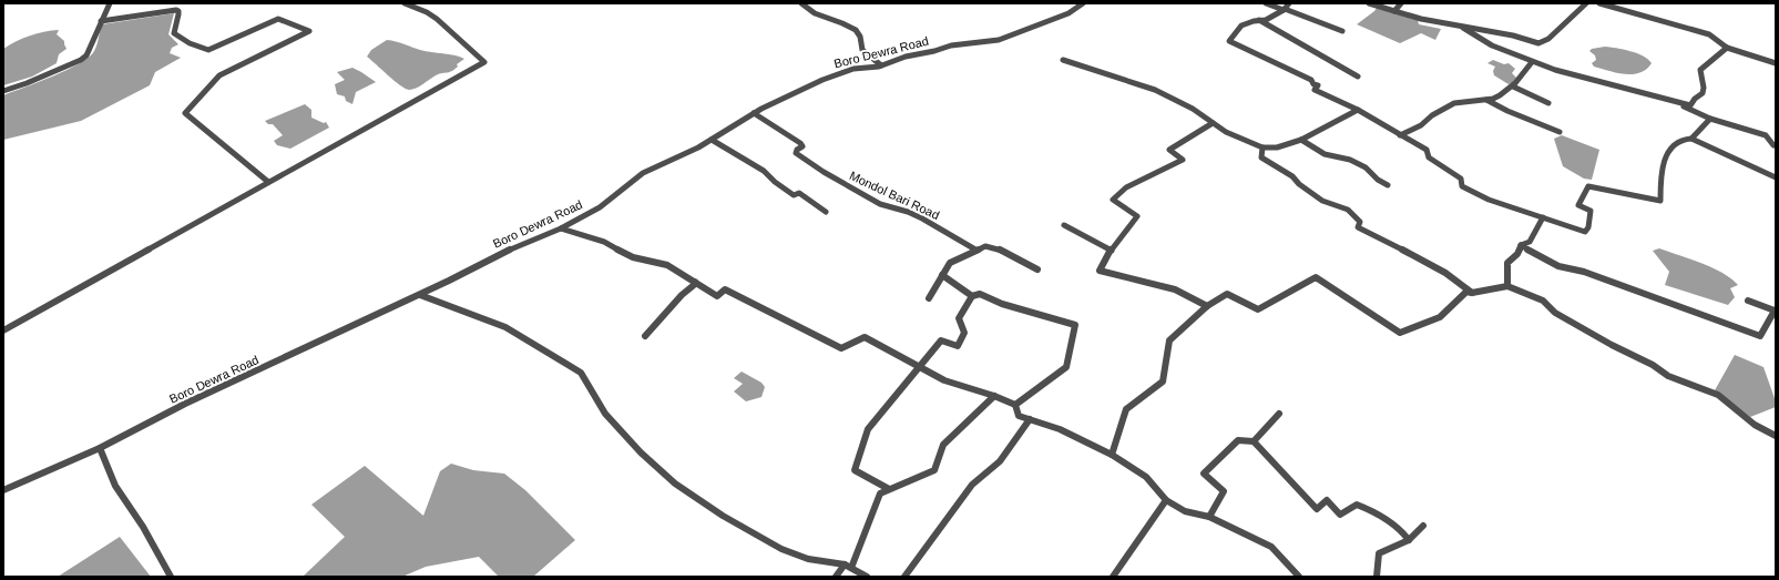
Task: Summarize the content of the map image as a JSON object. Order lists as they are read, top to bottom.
{
  "streets": {
    "street": ["Boro Dewra Road", "Mondol Bari Road"]
  },
  "crossings": [
    ["Boro Dewra Road", "Mondol Bari Road"]
  ]
}
